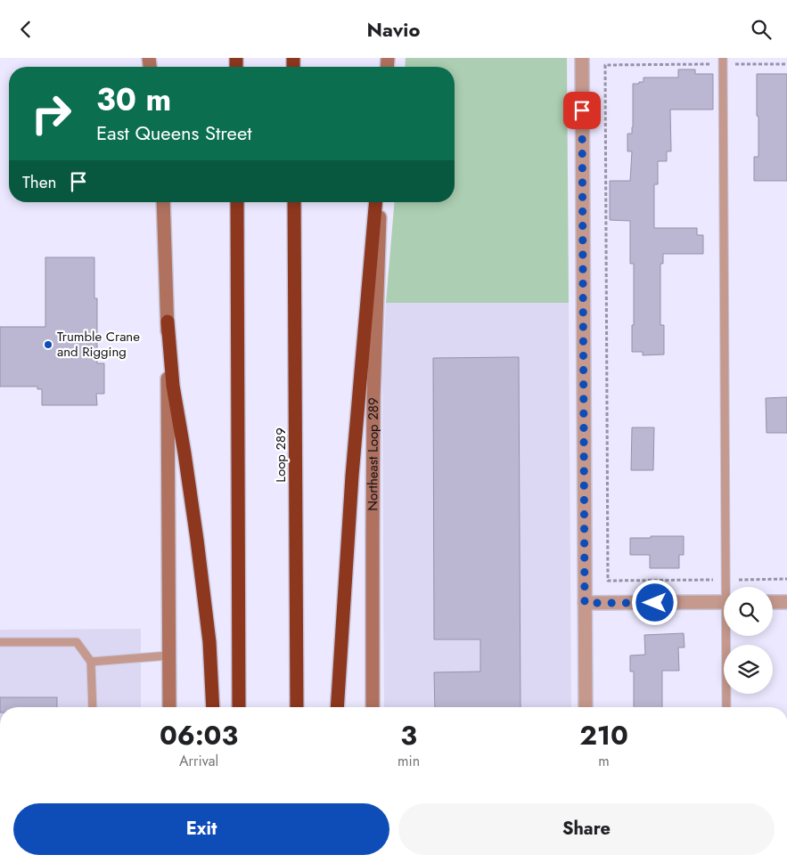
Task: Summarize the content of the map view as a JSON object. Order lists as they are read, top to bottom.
{
  "streets": {
    "highway": ["Loop 289"],
    "main road": ["Northeast Loop 289"]
  },
  "places": ["Trumble Crane and Rigging"],
  "page": {
    "header": "Navio",
    "turn": ["30 m", "East Queens Street"],
    "then": "Then",
    "eta": [
      "06:03",
      "Arrival",
      "3",
      "min",
      "210",
      "m"
    ],
    "buttons": ["Exit", "Share"]
  }
}
